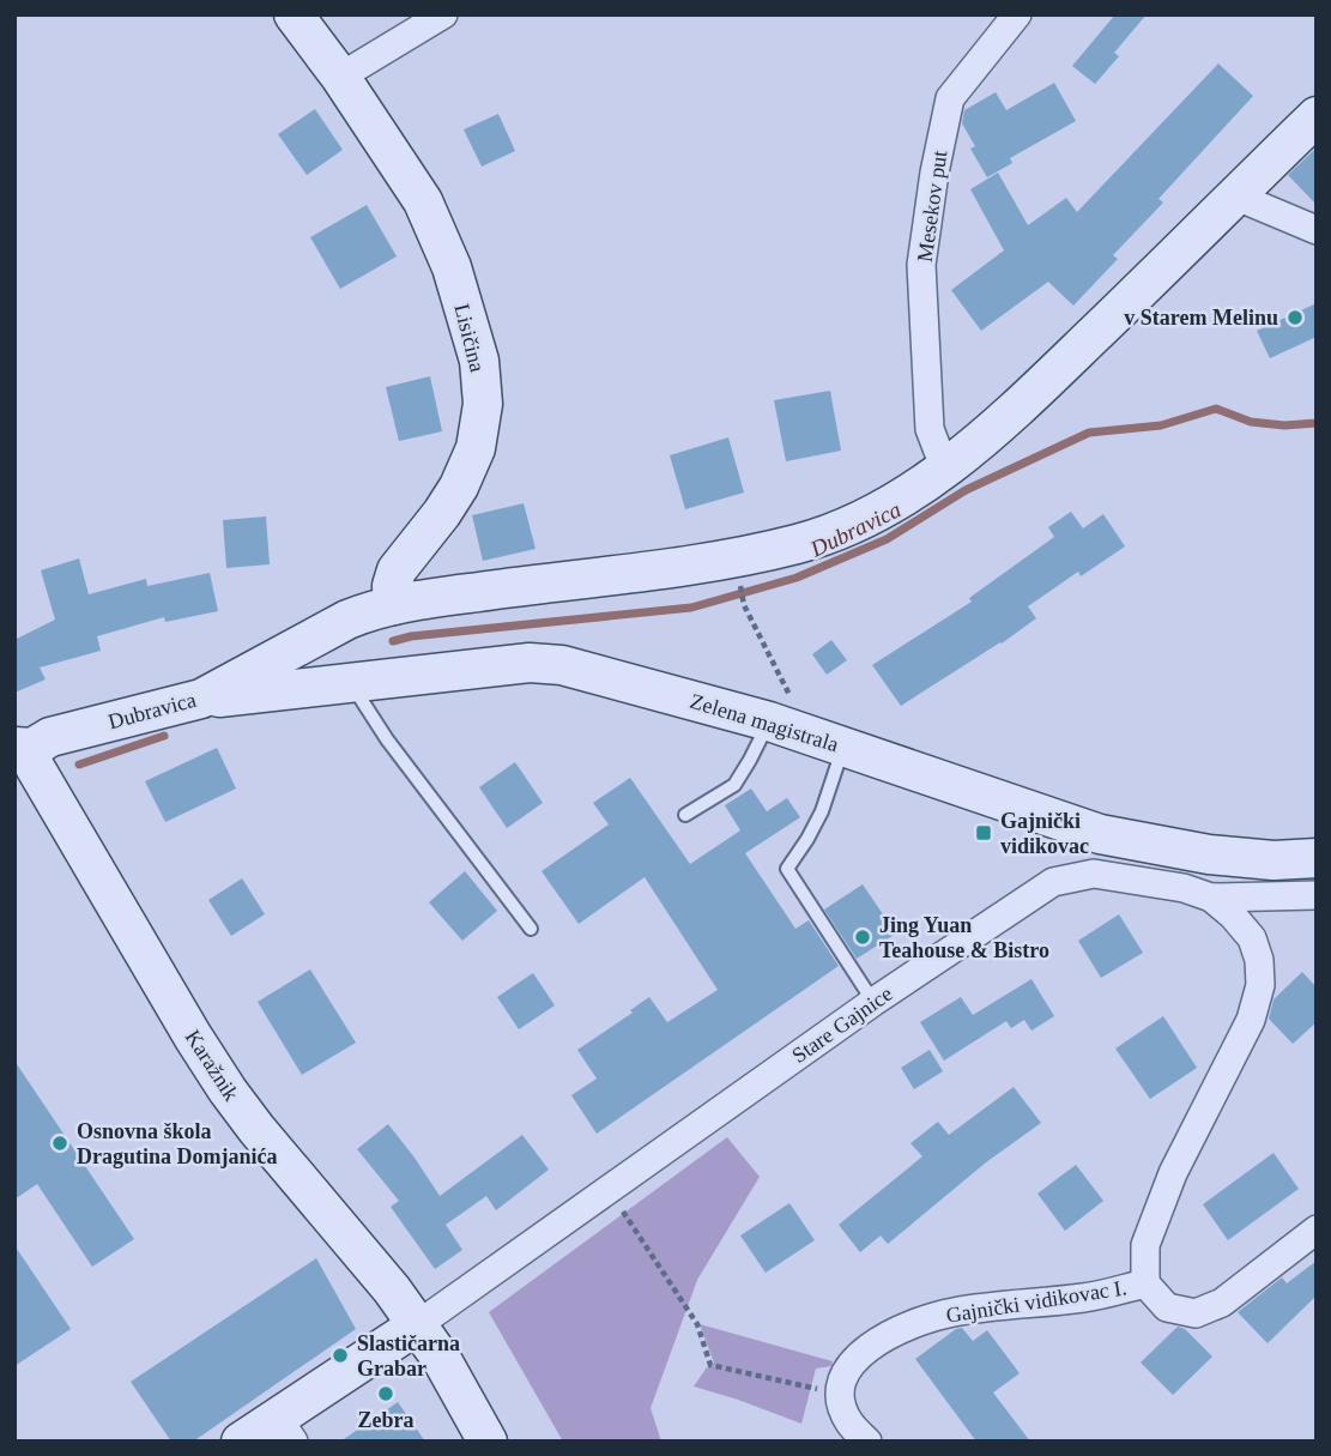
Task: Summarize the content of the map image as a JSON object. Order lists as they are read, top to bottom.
{
  "streets": {
    "street": [
      "Mesekov put",
      "Lisičina",
      "Dubravica",
      "Zelena magistrala",
      "Stare Gajnice",
      "Karažnik",
      "Gajnički vidikovac I."
    ]
  },
  "crossings": [
    ["Mesekov put", "Dubravica"],
    ["Lisičina", "Dubravica"],
    ["Dubravica", "Zelena magistrala"],
    ["Dubravica", "Karažnik"],
    ["Stare Gajnice", "Karažnik"],
    ["Stare Gajnice", "Gajnički vidikovac I."]
  ],
  "water": ["Dubravica"],
  "places": {
    "other": [
      "v Starem Melinu",
      "Jing Yuan Teahouse & Bistro",
      "Osnovna škola Dragutina Domjanića",
      "Slastičarna Grabar",
      "Zebra"
    ],
    "transit": ["Gajnički vidikovac"]
  }
}
